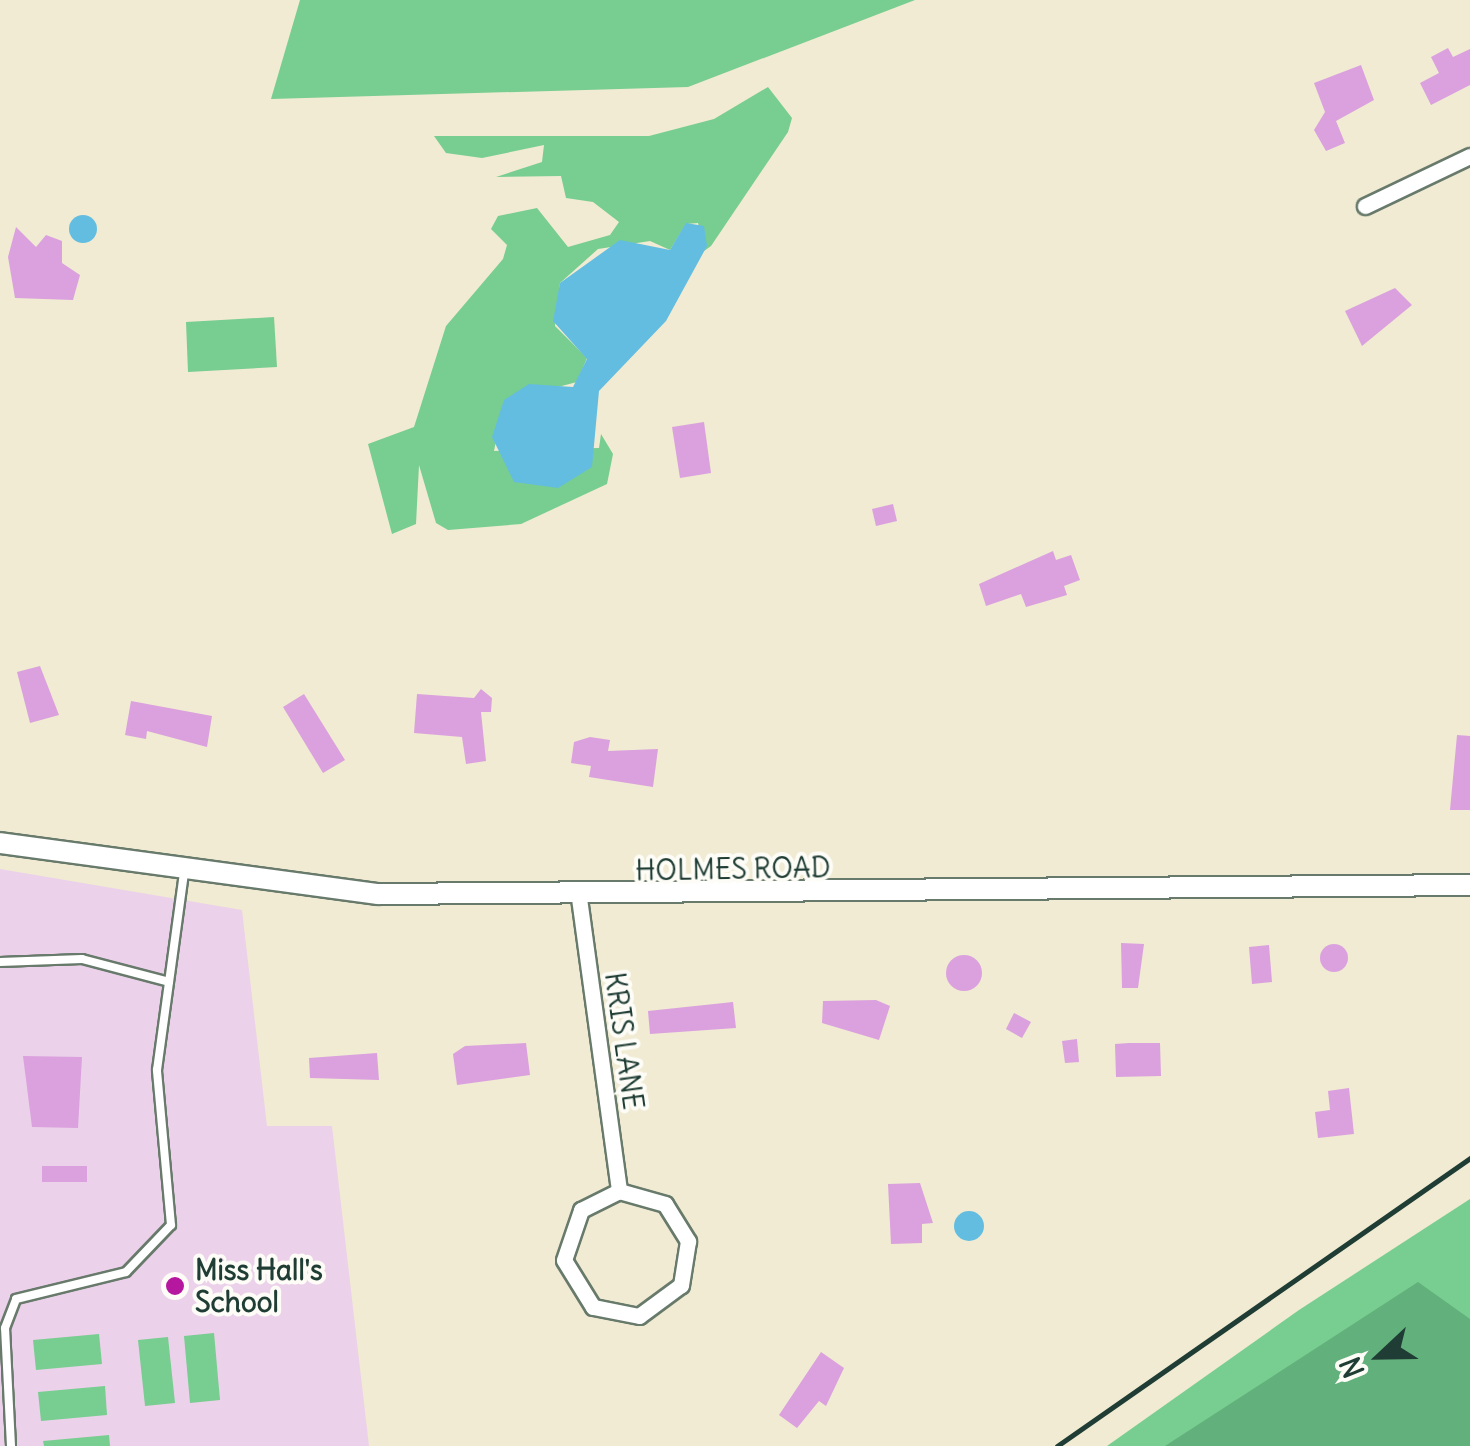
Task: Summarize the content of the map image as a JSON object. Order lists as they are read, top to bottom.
{
  "streets": {
    "street": ["HOLMES ROAD", "KRIS LANE"]
  },
  "crossings": [
    ["HOLMES ROAD", "KRIS LANE"]
  ],
  "places": ["Miss Hall's School"],
  "north": "left"
}
